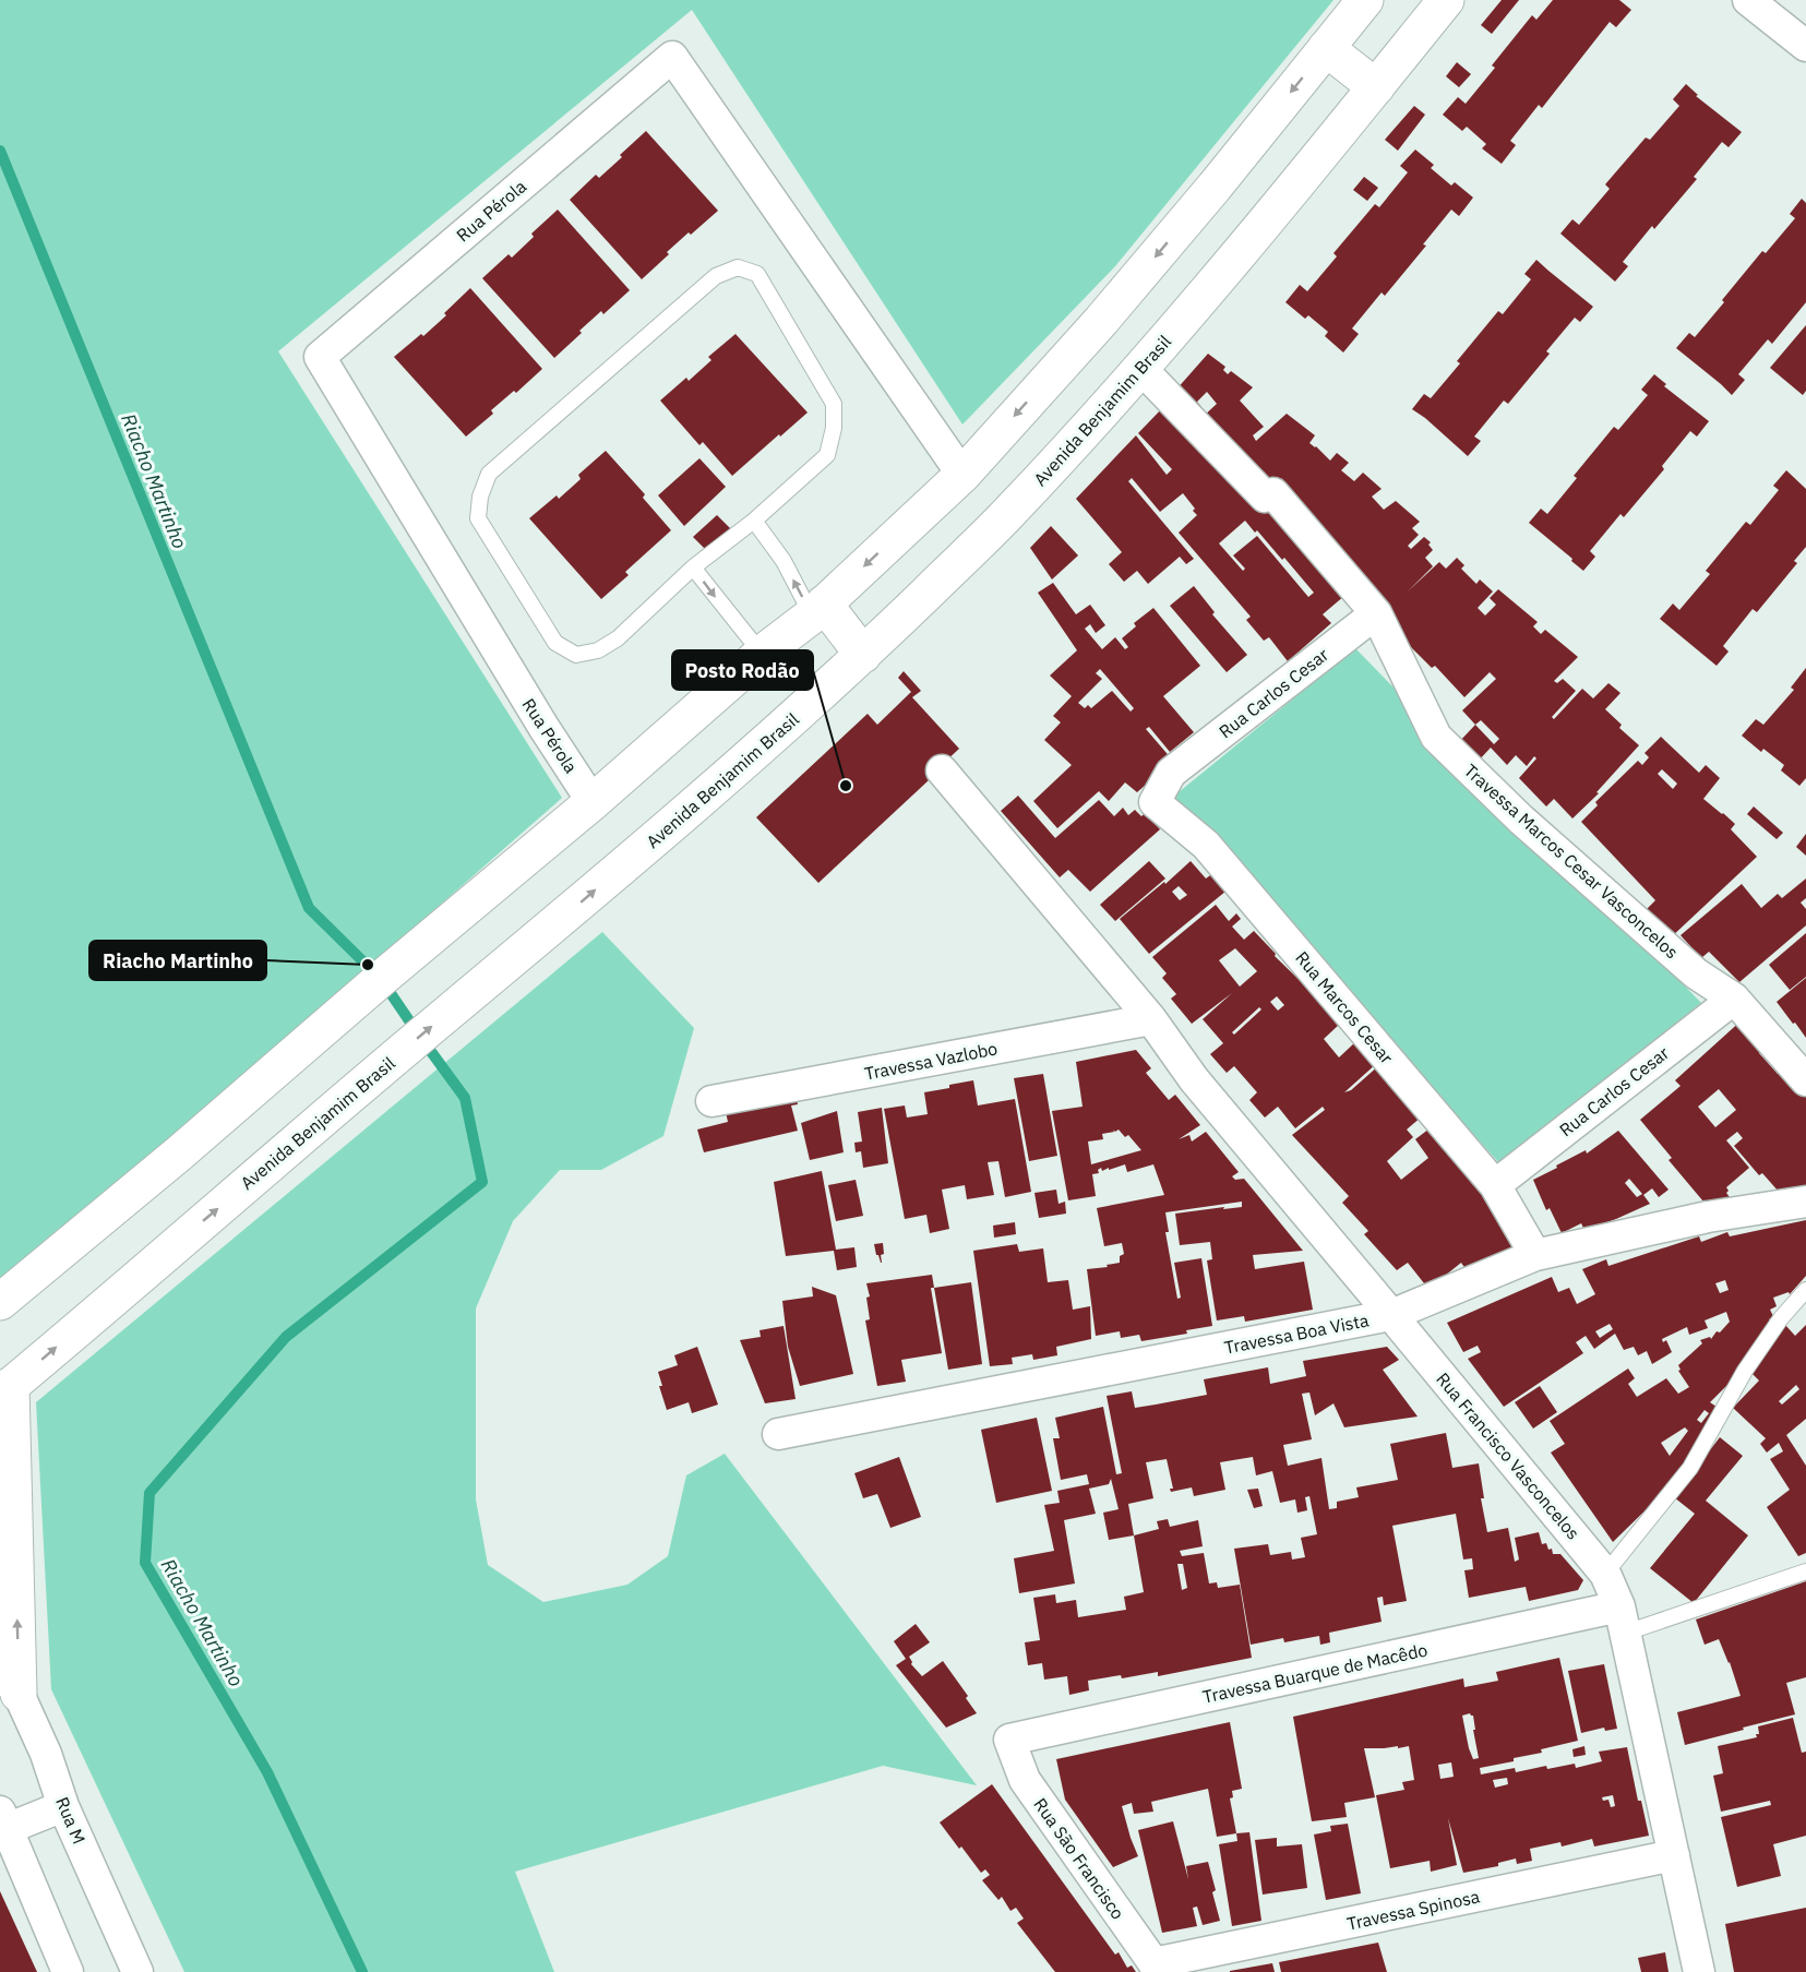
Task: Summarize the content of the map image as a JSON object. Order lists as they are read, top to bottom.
{
  "streets": {
    "main road": ["Avenida Benjamim Brasil"],
    "street": [
      "Rua Pérola",
      "Rua Carlos Cesar",
      "Travessa Marcos Cesar Vasconcelos",
      "Rua Marcos Cesar",
      "Travessa Vazlobo",
      "Travessa Boa Vista",
      "Rua Francisco Vasconcelos",
      "Travessa Buarque de Macêdo",
      "Rua M",
      "Rua São Francisco",
      "Travessa Spinosa"
    ]
  },
  "crossings": [
    ["Avenida Benjamim Brasil", "Travessa Marcos Cesar Vasconcelos"],
    ["Rua Carlos Cesar", "Travessa Marcos Cesar Vasconcelos"],
    ["Rua Carlos Cesar", "Rua Marcos Cesar"],
    ["Rua Marcos Cesar", "Travessa Boa Vista"],
    ["Travessa Vazlobo", "Rua Francisco Vasconcelos"],
    ["Travessa Boa Vista", "Rua Francisco Vasconcelos"],
    ["Rua Francisco Vasconcelos", "Travessa Buarque de Macêdo"],
    ["Rua Francisco Vasconcelos", "Travessa Spinosa"],
    ["Travessa Buarque de Macêdo", "Rua São Francisco"],
    ["Rua São Francisco", "Travessa Spinosa"]
  ],
  "water": ["Riacho Martinho"],
  "places": ["Posto Rodão", "Riacho Martinho"]
}
